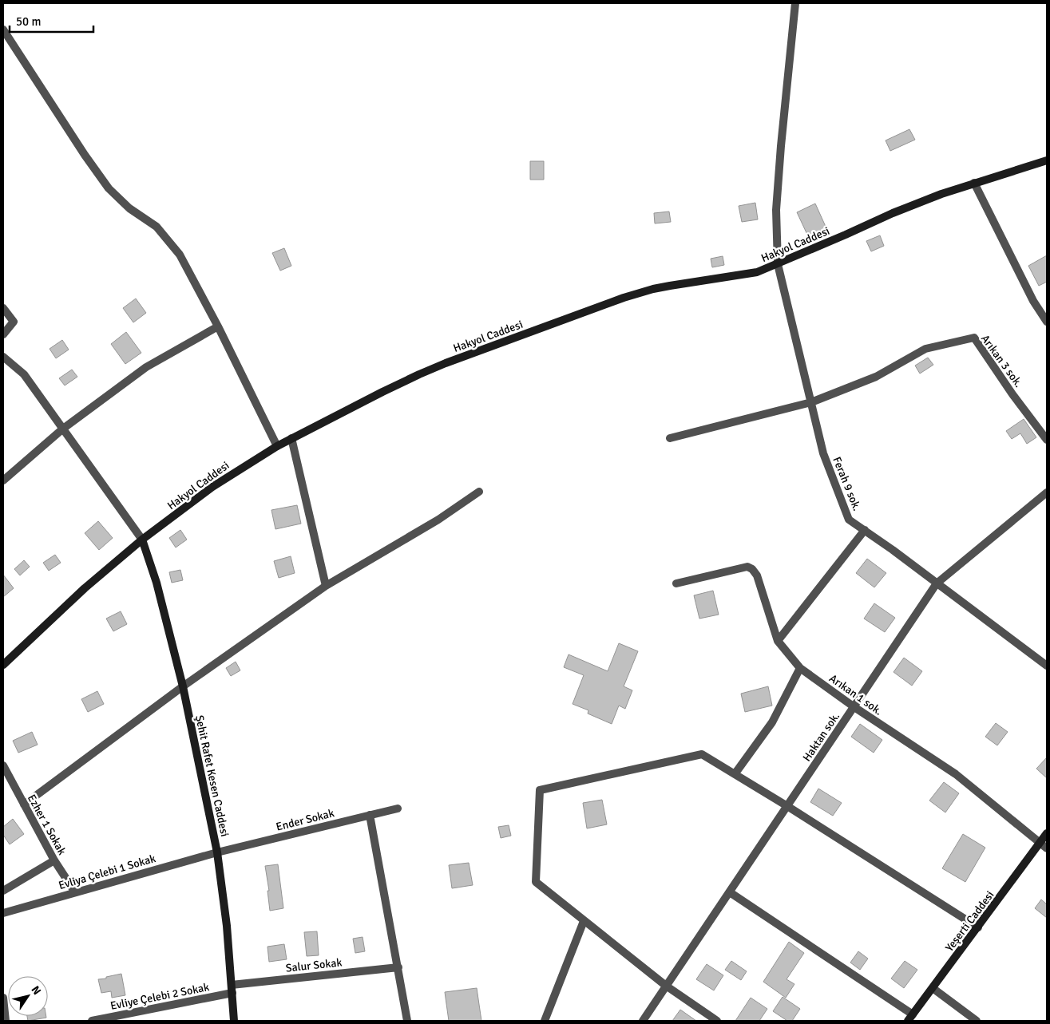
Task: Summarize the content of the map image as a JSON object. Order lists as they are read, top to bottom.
{
  "streets": {
    "street": [
      "Hakyol Caddesi",
      "Arıkan 3 sok.",
      "Ferah 9 sok.",
      "Arıkan 1 sok.",
      "Haktan sok.",
      "Şehit Rafet Kesen Caddesi",
      "Ender Sokak",
      "Ezher 1 Sokak",
      "Evliya Çelebi 1 Sokak",
      "Yeşerti Caddesi",
      "Salur Sokak",
      "Evliye Çelebi 2 Sokak"
    ]
  },
  "crossings": [
    ["Hakyol Caddesi", "Ferah 9 sok."],
    ["Hakyol Caddesi", "Şehit Rafet Kesen Caddesi"],
    ["Arıkan 3 sok.", "Ferah 9 sok."],
    ["Ferah 9 sok.", "Haktan sok."],
    ["Arıkan 1 sok.", "Haktan sok."],
    ["Arıkan 1 sok.", "Yeşerti Caddesi"],
    ["Şehit Rafet Kesen Caddesi", "Ender Sokak"],
    ["Şehit Rafet Kesen Caddesi", "Evliya Çelebi 1 Sokak"],
    ["Şehit Rafet Kesen Caddesi", "Salur Sokak"],
    ["Şehit Rafet Kesen Caddesi", "Evliye Çelebi 2 Sokak"],
    ["Ender Sokak", "Evliya Çelebi 1 Sokak"],
    ["Ezher 1 Sokak", "Evliya Çelebi 1 Sokak"],
    ["Salur Sokak", "Evliye Çelebi 2 Sokak"]
  ],
  "scale_bar": "50 m",
  "north": "top right"
}
